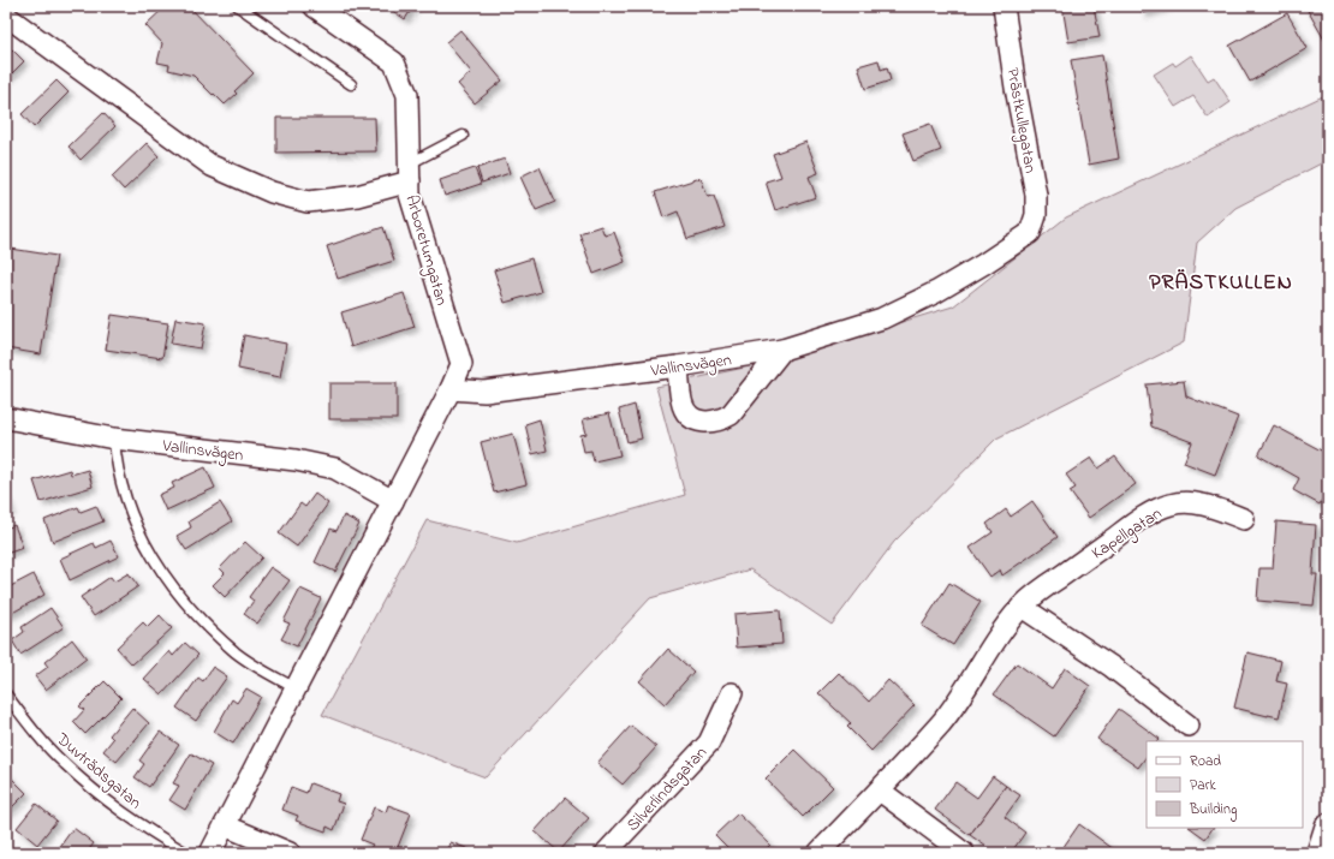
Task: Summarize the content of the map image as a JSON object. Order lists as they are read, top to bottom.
{
  "streets": {
    "street": [
      "Prästkullegatan",
      "Arboretumgatan",
      "Vallinsvägen",
      "Kapellgatan",
      "Silverlindsgatan"
    ],
    "lane": ["Duvträdsgatan"]
  },
  "crossings": [
    ["Prästkullegatan", "Vallinsvägen"],
    ["Arboretumgatan", "Vallinsvägen"]
  ],
  "districts": ["PRÄSTKULLEN"],
  "legend": ["Road", "Park", "Building"]
}
